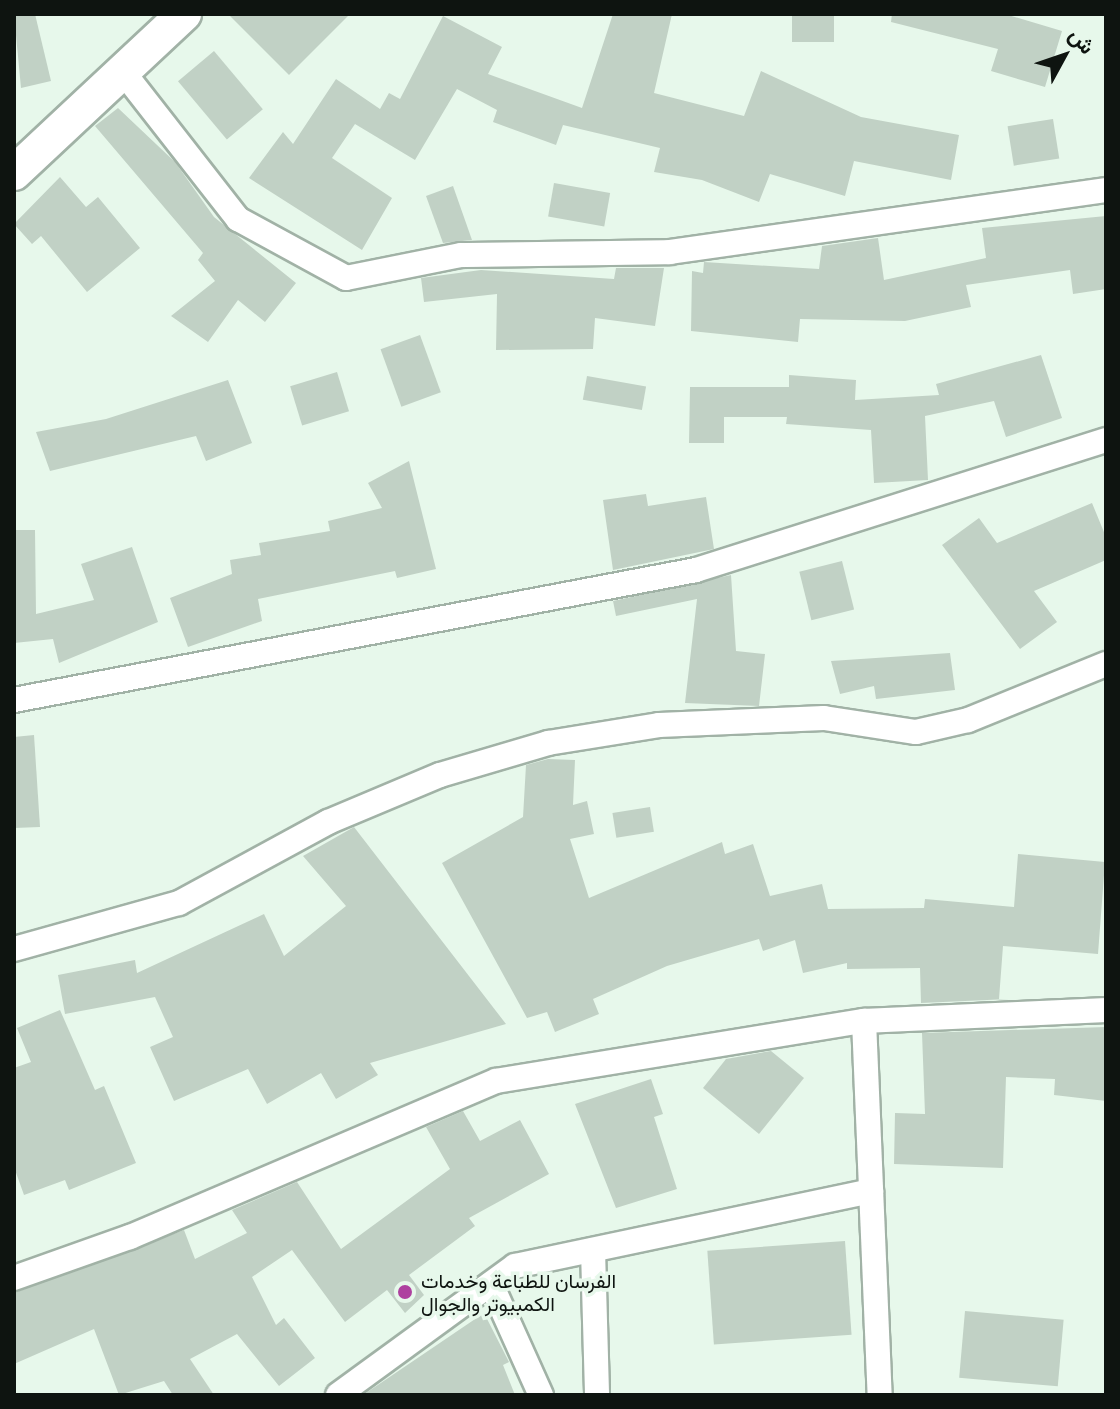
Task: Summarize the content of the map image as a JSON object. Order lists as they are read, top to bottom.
{
  "places": ["الفرسان للطباعة وخدمات الكمبيوتر والجوال"],
  "north": "top right"
}
